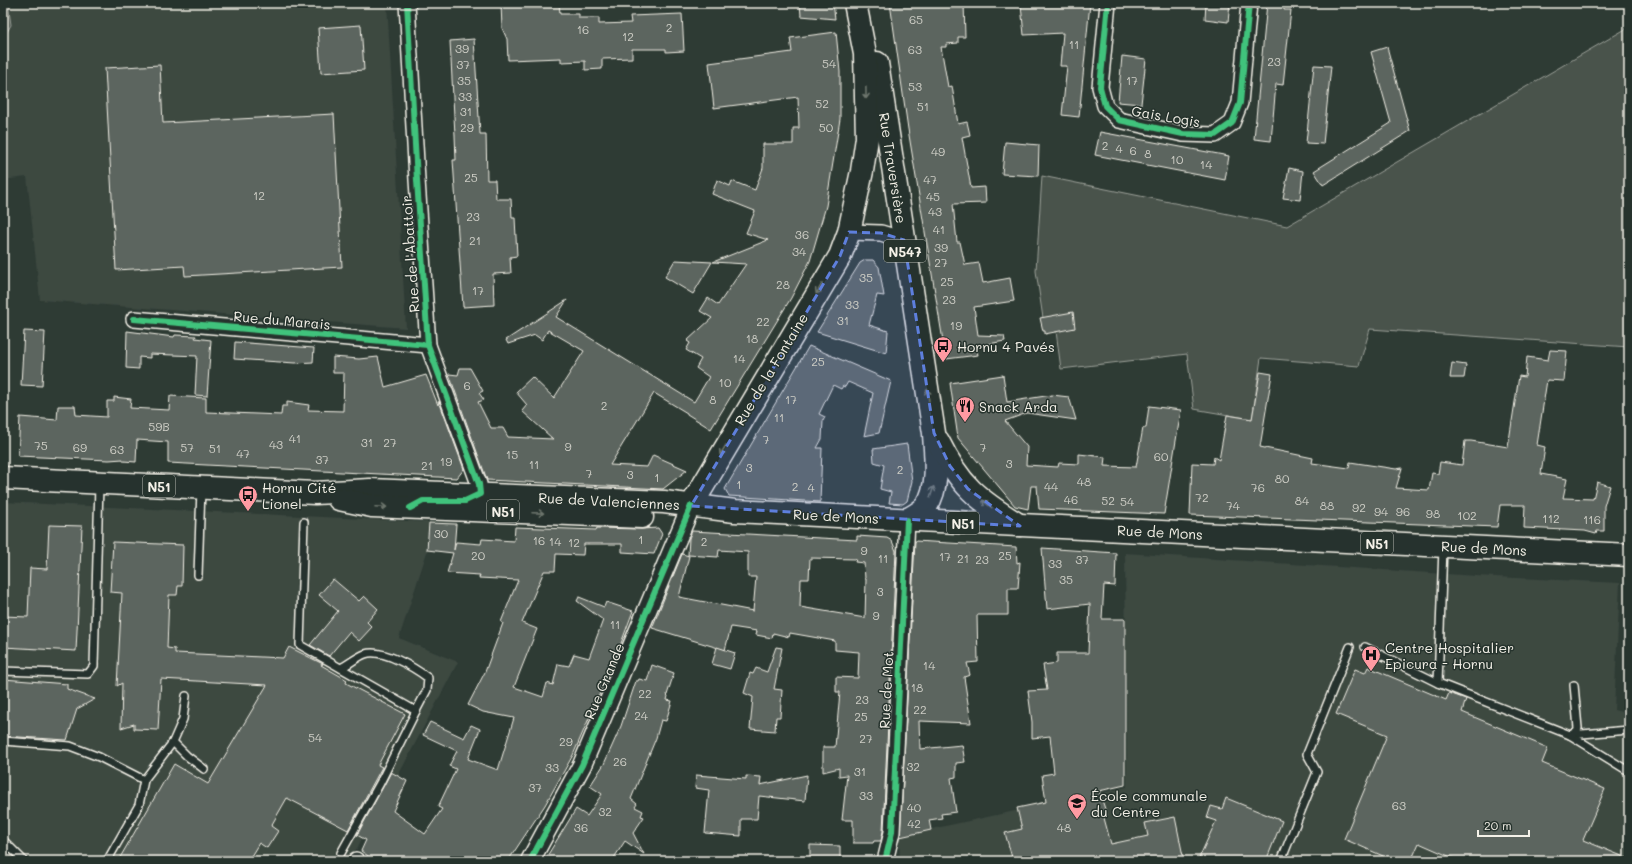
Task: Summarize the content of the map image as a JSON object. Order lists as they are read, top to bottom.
{
  "streets": {
    "main road": [
      "Rue Traversière",
      "N547",
      "Rue de la Fontaine",
      "N51",
      "Rue de Valenciennes",
      "Rue de Mons"
    ],
    "street": [
      "Gais Logis",
      "Rue de l'Abattoir",
      "Rue du Marais",
      "Rue Grande",
      "Rue de Mot"
    ]
  },
  "crossings": [
    ["Rue Traversière", "Rue de Mons"],
    ["Rue Traversière", "Rue de Mot"],
    ["Rue de l'Abattoir", "Rue du Marais"],
    ["Rue de l'Abattoir", "Rue de Valenciennes"],
    ["Rue de la Fontaine", "Rue de Valenciennes"],
    ["Rue de la Fontaine", "Rue de Mons"],
    ["Rue de la Fontaine", "Rue Grande"],
    ["Rue de Valenciennes", "Rue de Mons"],
    ["Rue de Valenciennes", "Rue Grande"],
    ["Rue de Mons", "Rue Grande"],
    ["Rue de Mons", "Rue de Mot"]
  ],
  "one_way": ["Rue Traversière", "Rue de la Fontaine"],
  "places": {
    "bus stop": ["Hornu 4 Pavés", "Hornu Cité Lionel"],
    "restaurant": ["Snack Arda"],
    "hospital": ["Centre Hospitalier Epicura - Hornu"],
    "school or university": ["École communale du Centre"]
  },
  "house_numbers": [
    "65",
    "2",
    "16",
    "12",
    "11",
    "39",
    "63",
    "23",
    "54",
    "37",
    "35",
    "17",
    "53",
    "33",
    "52",
    "51",
    "31",
    "29",
    "50",
    "2",
    "4",
    "6",
    "49",
    "8",
    "10",
    "14",
    "25",
    "47",
    "12",
    "45",
    "43",
    "23",
    "41",
    "36",
    "21",
    "39",
    "34",
    "27",
    "35",
    "25",
    "28",
    "17",
    "23",
    "33",
    "31",
    "22",
    "19",
    "18",
    "14",
    "25",
    "10",
    "6",
    "8",
    "17",
    "2",
    "11",
    "59B",
    "41",
    "7",
    "31",
    "27",
    "43",
    "75",
    "9",
    "69",
    "57",
    "7",
    "51",
    "63",
    "47",
    "15",
    "60",
    "37",
    "19",
    "3",
    "11",
    "21",
    "3",
    "2",
    "7",
    "3",
    "1",
    "80",
    "48",
    "1",
    "2",
    "44",
    "4",
    "76",
    "72",
    "46",
    "52",
    "84",
    "54",
    "74",
    "88",
    "92",
    "94",
    "96",
    "98",
    "102",
    "112",
    "116",
    "30",
    "1",
    "16",
    "14",
    "2",
    "12",
    "9",
    "20",
    "25",
    "17",
    "11",
    "21",
    "23",
    "37",
    "33",
    "35",
    "3",
    "9",
    "11",
    "14",
    "18",
    "22",
    "23",
    "22",
    "24",
    "25",
    "54",
    "27",
    "29",
    "26",
    "32",
    "33",
    "31",
    "37",
    "33",
    "63",
    "40",
    "32",
    "42",
    "36",
    "48"
  ],
  "scale_bar": "20 m"
}
